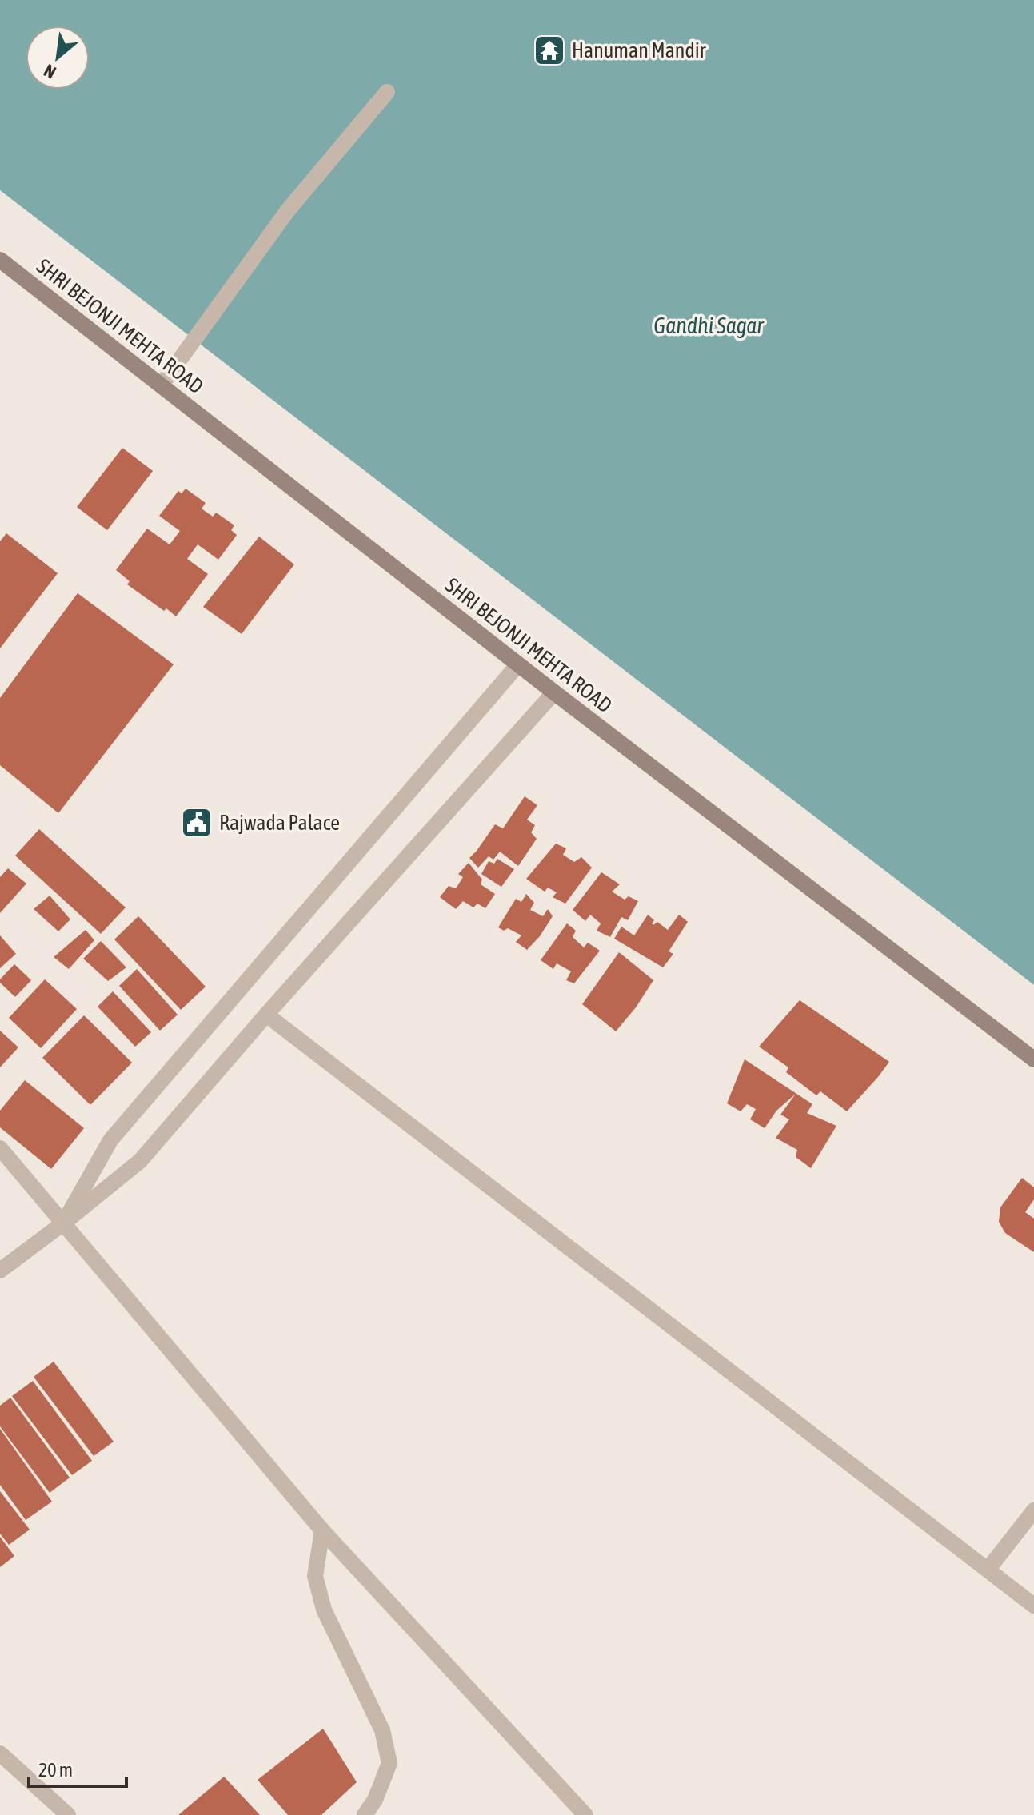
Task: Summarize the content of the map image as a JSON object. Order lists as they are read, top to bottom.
{
  "streets": {
    "main road": ["SHRI BEJONJI MEHTA ROAD"]
  },
  "water": ["Gandhi Sagar"],
  "places": {
    "temple": ["Hanuman Mandir"],
    "public building": ["Rajwada Palace"]
  },
  "scale_bar": "20 m",
  "north": "bottom left"
}
